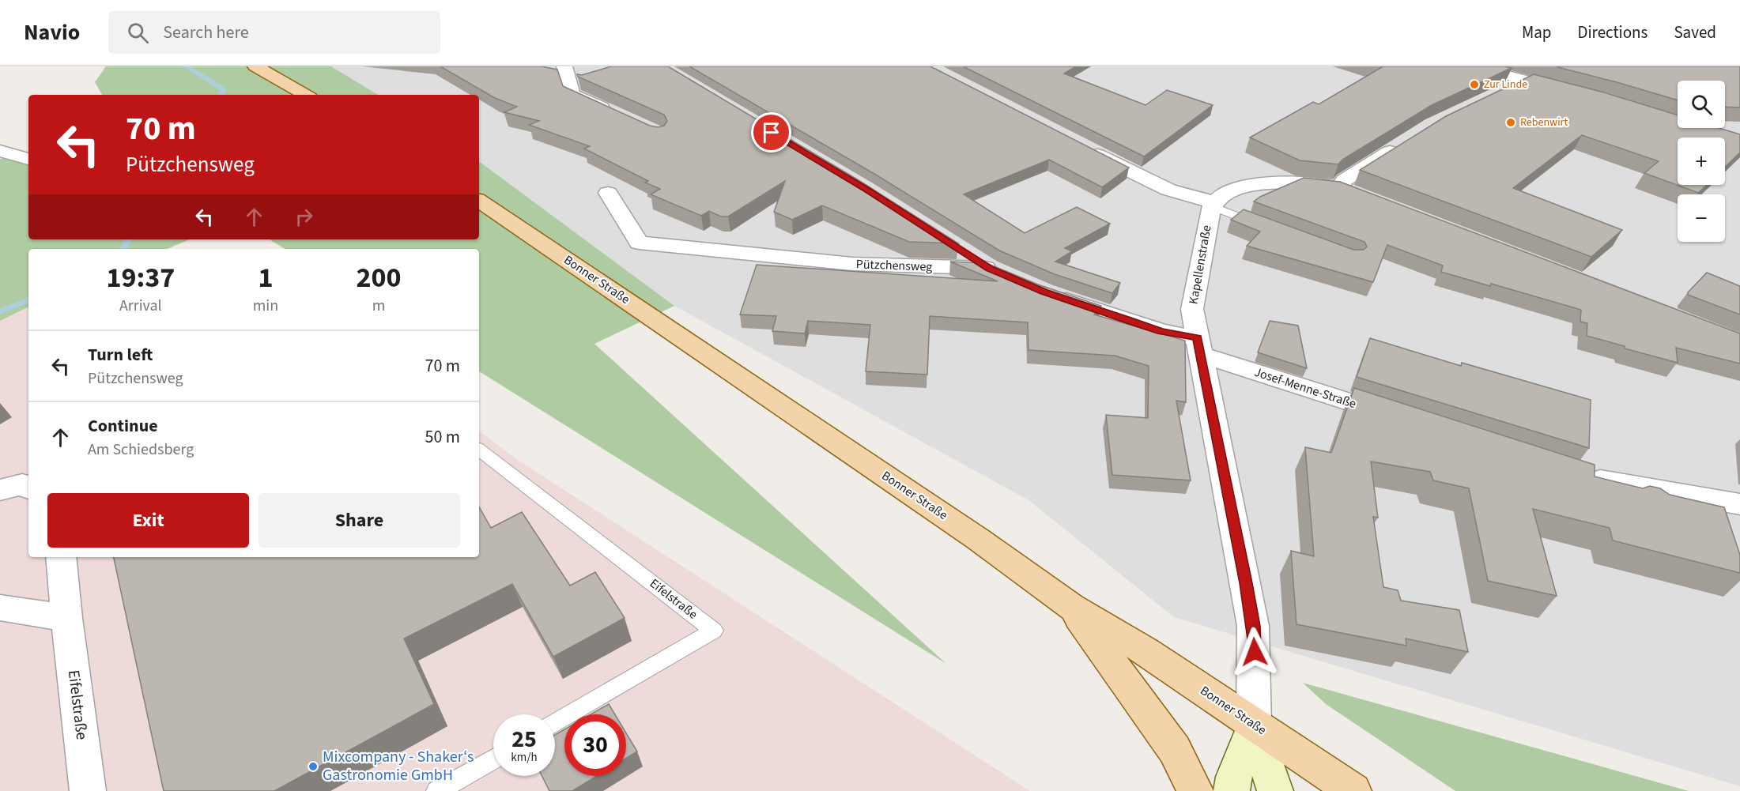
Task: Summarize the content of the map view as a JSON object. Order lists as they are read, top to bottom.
{
  "streets": {
    "main road": ["Bonner Straße"],
    "street": [
      "Kapellenstraße",
      "Pützchensweg",
      "Josef-Menne-Straße",
      "Eifelstraße"
    ]
  },
  "crossings": [
    ["Kapellenstraße", "Bonner Straße"],
    ["Kapellenstraße", "Josef-Menne-Straße"]
  ],
  "places": ["Zur Linde", "Rebenwirt", "Mixcompany - Shaker‘s Gastronomie GmbH"],
  "page": {
    "header": "Navio",
    "search": "Search here",
    "nav": ["Map", "Directions", "Saved"],
    "map_buttons": ["+", "−"],
    "turn": ["70 m", "Pützchensweg"],
    "eta": [
      "19:37",
      "Arrival",
      "1",
      "min",
      "200",
      "m"
    ],
    "list": [
      {
        "name": "Turn left",
        "note": "Pützchensweg",
        "value": "70 m"
      },
      {
        "name": "Continue",
        "note": "Am Schiedsberg",
        "value": "50 m"
      }
    ],
    "buttons": ["Exit", "Share"],
    "speed": "25 km/h",
    "limit": "30"
  }
}
